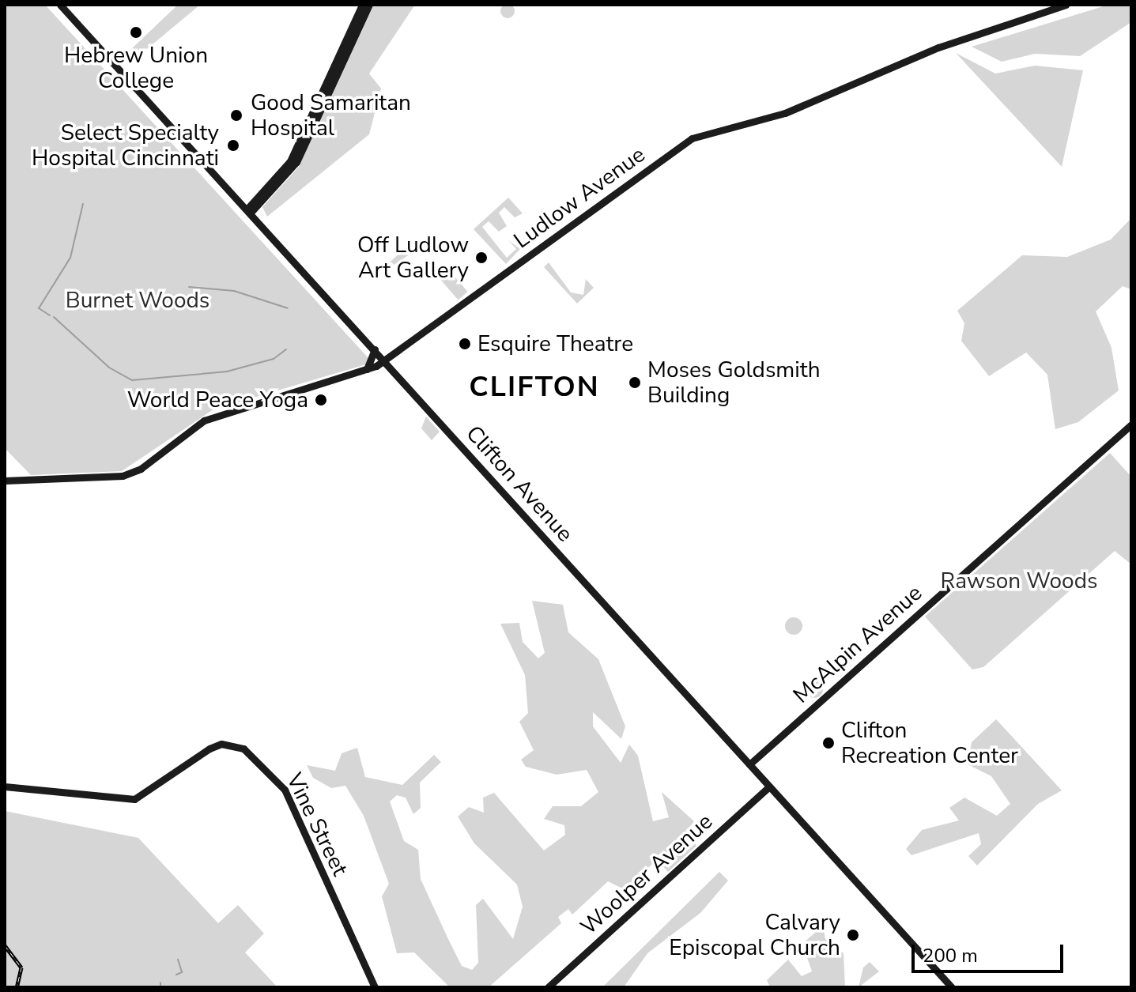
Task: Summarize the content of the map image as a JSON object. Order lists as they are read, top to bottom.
{
  "streets": {
    "main road": [
      "Ludlow Avenue",
      "Clifton Avenue",
      "McAlpin Avenue",
      "Vine Street",
      "Woolper Avenue"
    ]
  },
  "crossings": [
    ["Ludlow Avenue", "Clifton Avenue"],
    ["Clifton Avenue", "McAlpin Avenue"],
    ["Clifton Avenue", "Woolper Avenue"]
  ],
  "districts": ["CLIFTON"],
  "parks": ["Burnet Woods", "Rawson Woods"],
  "places": [
    "Hebrew Union College",
    "Good Samaritan Hospital",
    "Select Specialty Hospital Cincinnati",
    "Off Ludlow Art Gallery",
    "Esquire Theatre",
    "Moses Goldsmith Building",
    "World Peace Yoga",
    "Clifton Recreation Center",
    "Calvary Episcopal Church"
  ],
  "scale_bar": "200 m"
}
